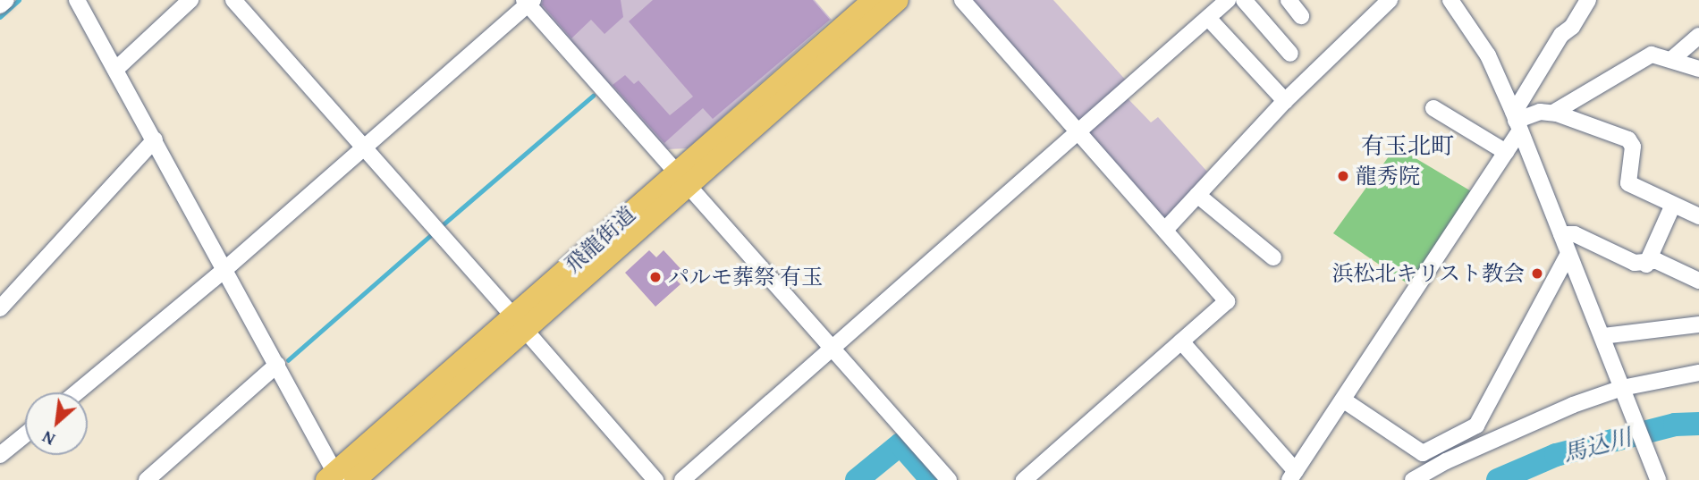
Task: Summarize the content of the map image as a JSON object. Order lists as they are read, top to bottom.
{
  "streets": {
    "highway": ["飛龍街道"]
  },
  "districts": ["有玉北町"],
  "water": ["馬込川"],
  "places": ["龍秀院", "浜松北キリスト教会", "パルモ葬祭 有玉"],
  "north": "bottom left"
}
